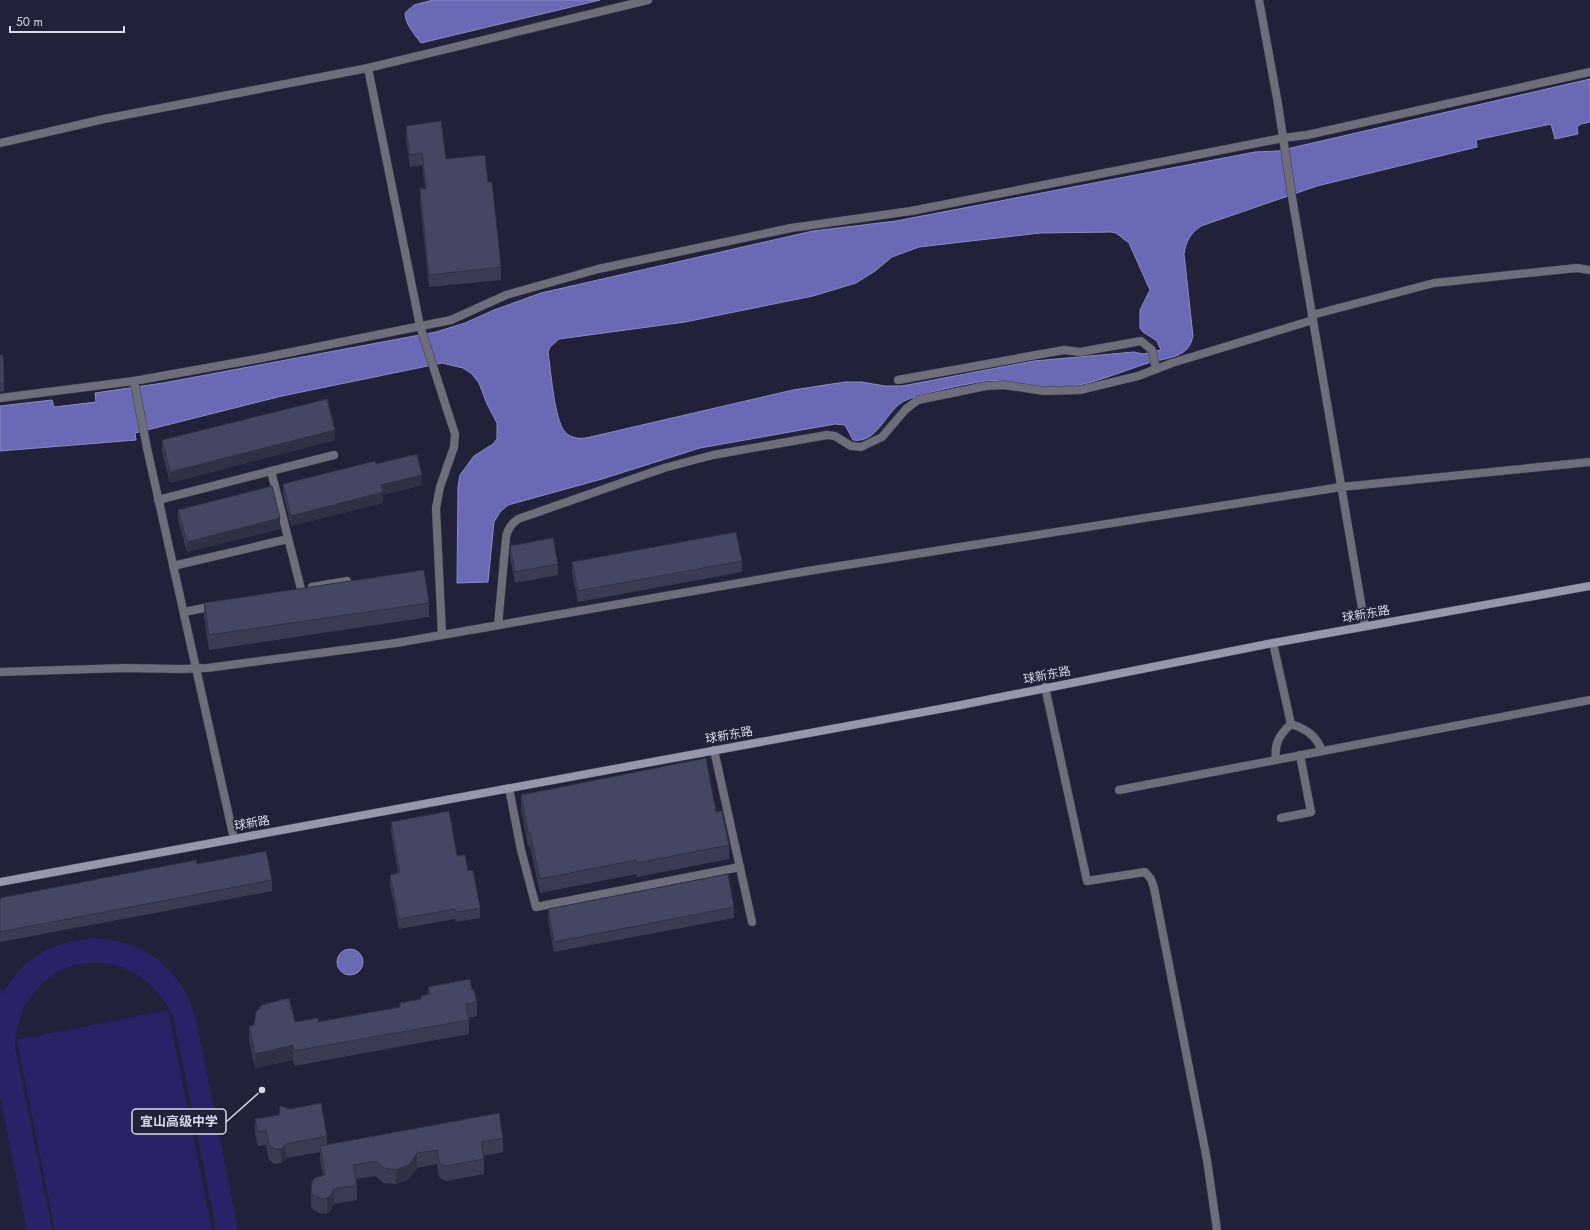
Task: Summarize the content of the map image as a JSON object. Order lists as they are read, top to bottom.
{
  "streets": {
    "street": ["球新东路", "球新路"]
  },
  "crossings": [
    ["球新东路", "球新路"]
  ],
  "places": ["宜山高级中学"],
  "scale_bar": "50 m"
}
